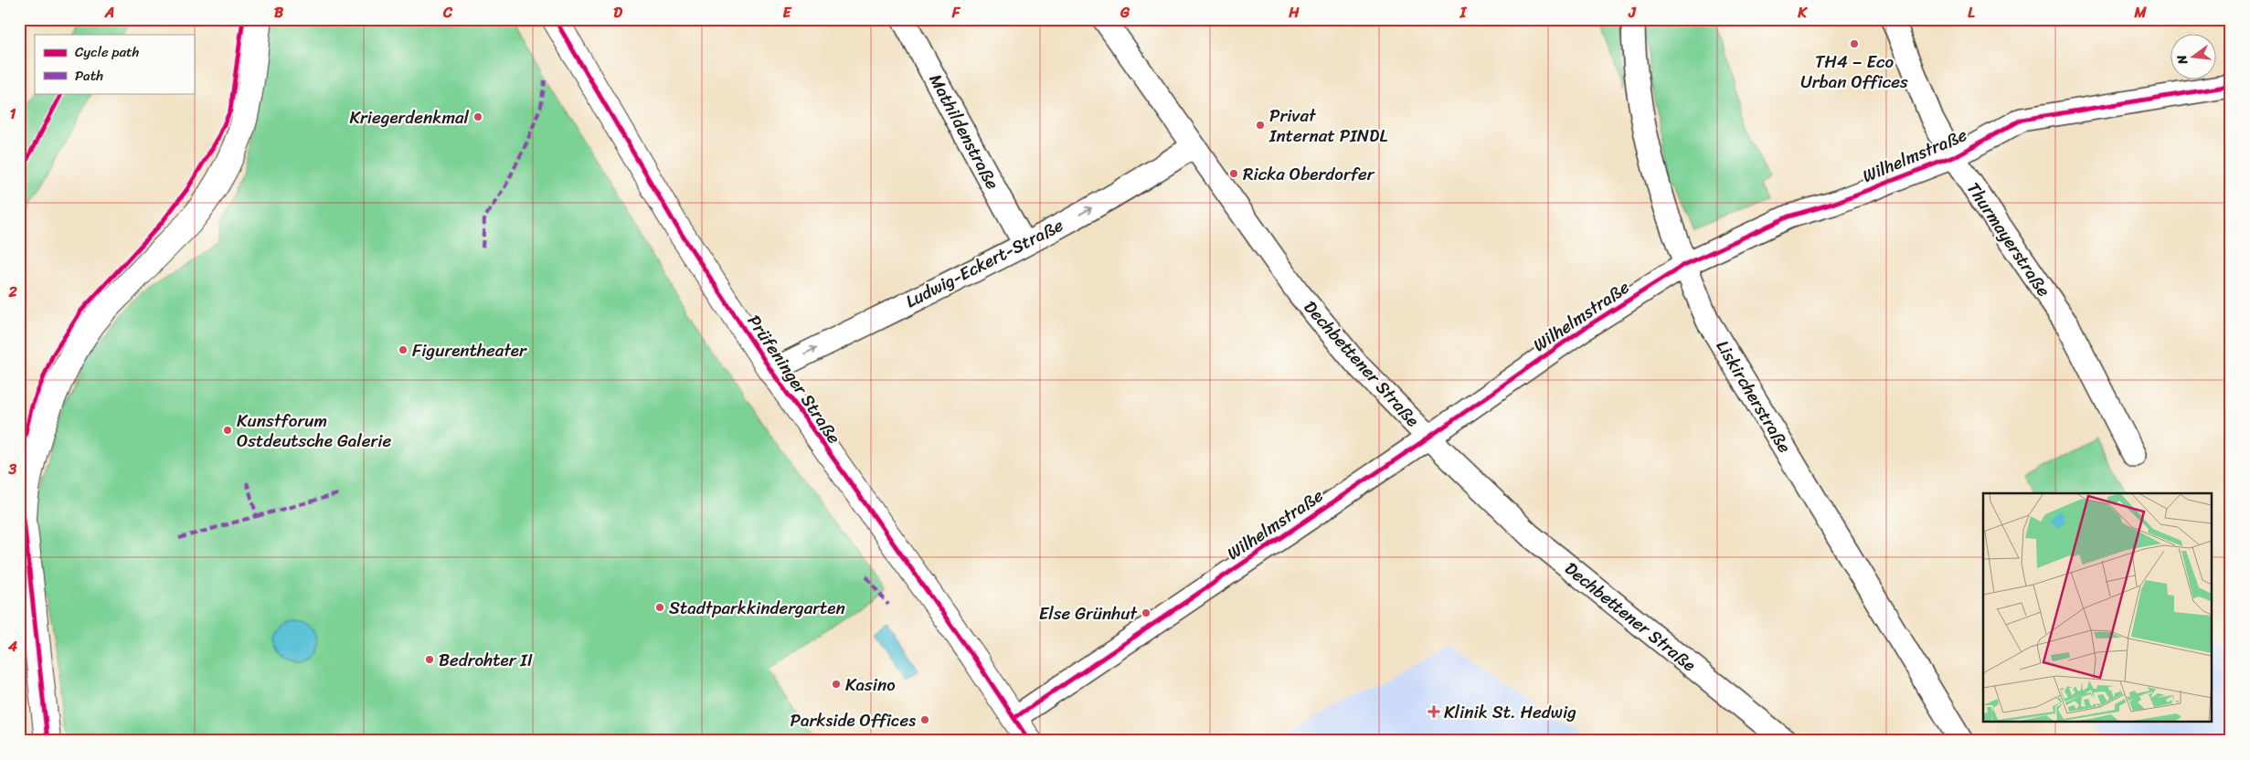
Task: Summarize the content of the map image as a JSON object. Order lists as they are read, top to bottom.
{
  "streets": {
    "street": [
      "Mathildenstraße",
      "Wilhelmstraße",
      "Thurmayerstraße",
      "Ludwig-Eckert-Straße",
      "Dechbettener Straße",
      "Prüfeninger Straße",
      "Liskircherstraße"
    ]
  },
  "crossings": [
    ["Mathildenstraße", "Ludwig-Eckert-Straße"],
    ["Wilhelmstraße", "Thurmayerstraße"],
    ["Wilhelmstraße", "Dechbettener Straße"],
    ["Wilhelmstraße", "Prüfeninger Straße"],
    ["Wilhelmstraße", "Liskircherstraße"],
    ["Ludwig-Eckert-Straße", "Dechbettener Straße"],
    ["Ludwig-Eckert-Straße", "Prüfeninger Straße"]
  ],
  "one_way": ["Ludwig-Eckert-Straße"],
  "places": {
    "other": [
      "TH4 – Eco Urban Offices",
      "Kriegerdenkmal",
      "Privat Internat PINDL",
      "Ricka Oberdorfer",
      "Figurentheater",
      "Kunstforum Ostdeutsche Galerie",
      "Stadtparkkindergarten",
      "Else Grünhut",
      "Bedrohter II",
      "Kasino",
      "Parkside Offices"
    ],
    "health": ["Klinik St. Hedwig"]
  },
  "legend": ["Cycle path", "Path"],
  "north": "left",
  "grid": {
    "columns": [
      "A",
      "B",
      "C",
      "D",
      "E",
      "F",
      "G",
      "H",
      "I",
      "J",
      "K",
      "L",
      "M"
    ],
    "rows": [
      "1",
      "2",
      "3",
      "4"
    ]
  }
}
